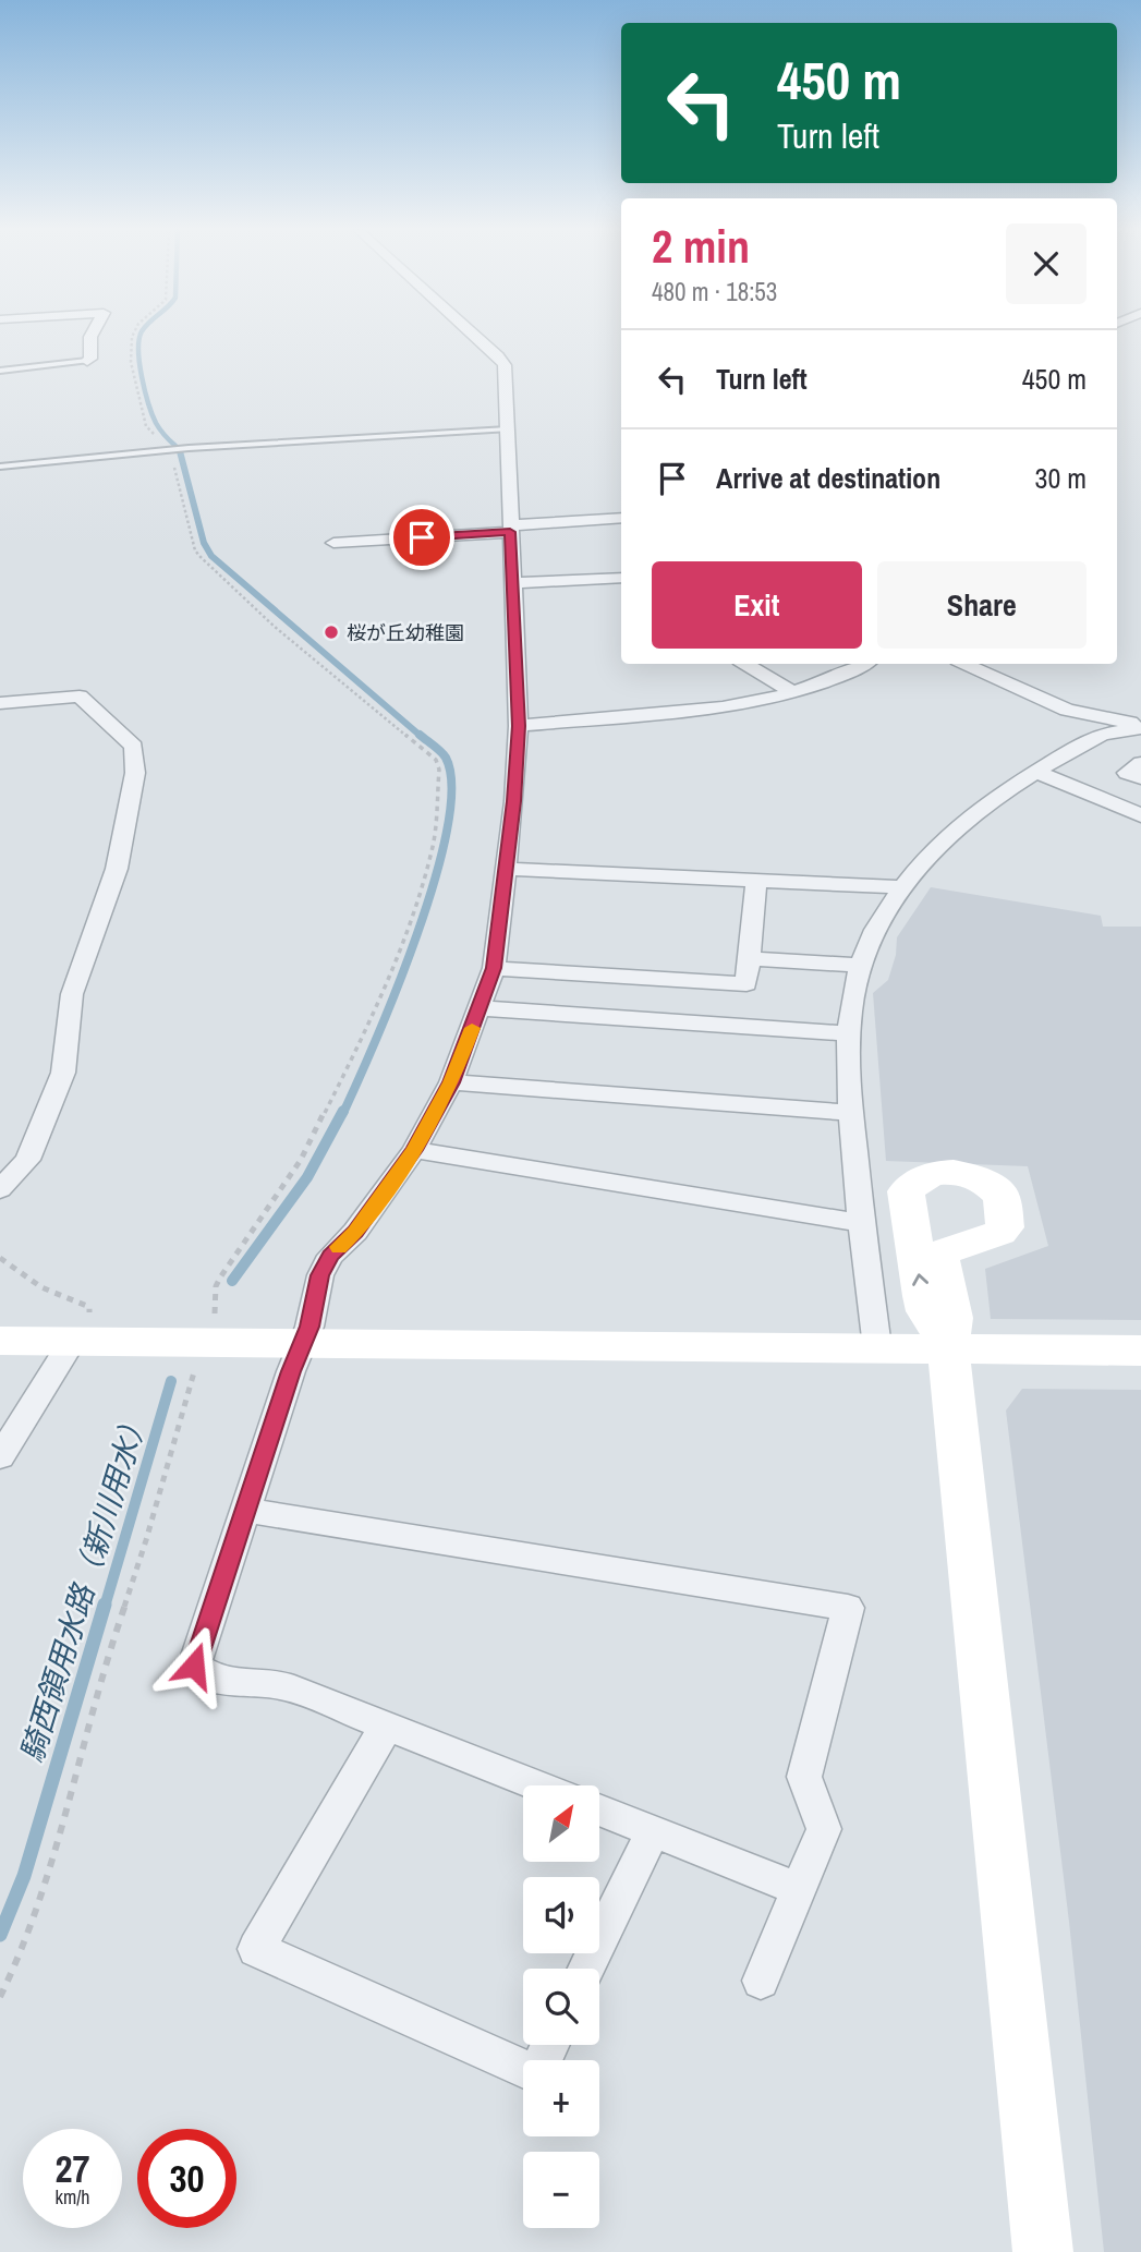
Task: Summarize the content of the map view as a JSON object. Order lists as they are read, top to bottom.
{
  "water": ["騎西領用水路（新川用水）"],
  "places": ["桜が丘幼稚園"],
  "north": "top right",
  "page": {
    "turn": ["450 m", "Turn left"],
    "heading": ["2 min", "480 m · 18:53"],
    "list": [
      {
        "name": "Turn left",
        "value": "450 m"
      },
      {
        "name": "Arrive at destination",
        "value": "30 m"
      }
    ],
    "buttons": ["Exit", "Share"],
    "map_buttons": ["+", "−"],
    "speed": "27 km/h",
    "limit": "30"
  }
}
